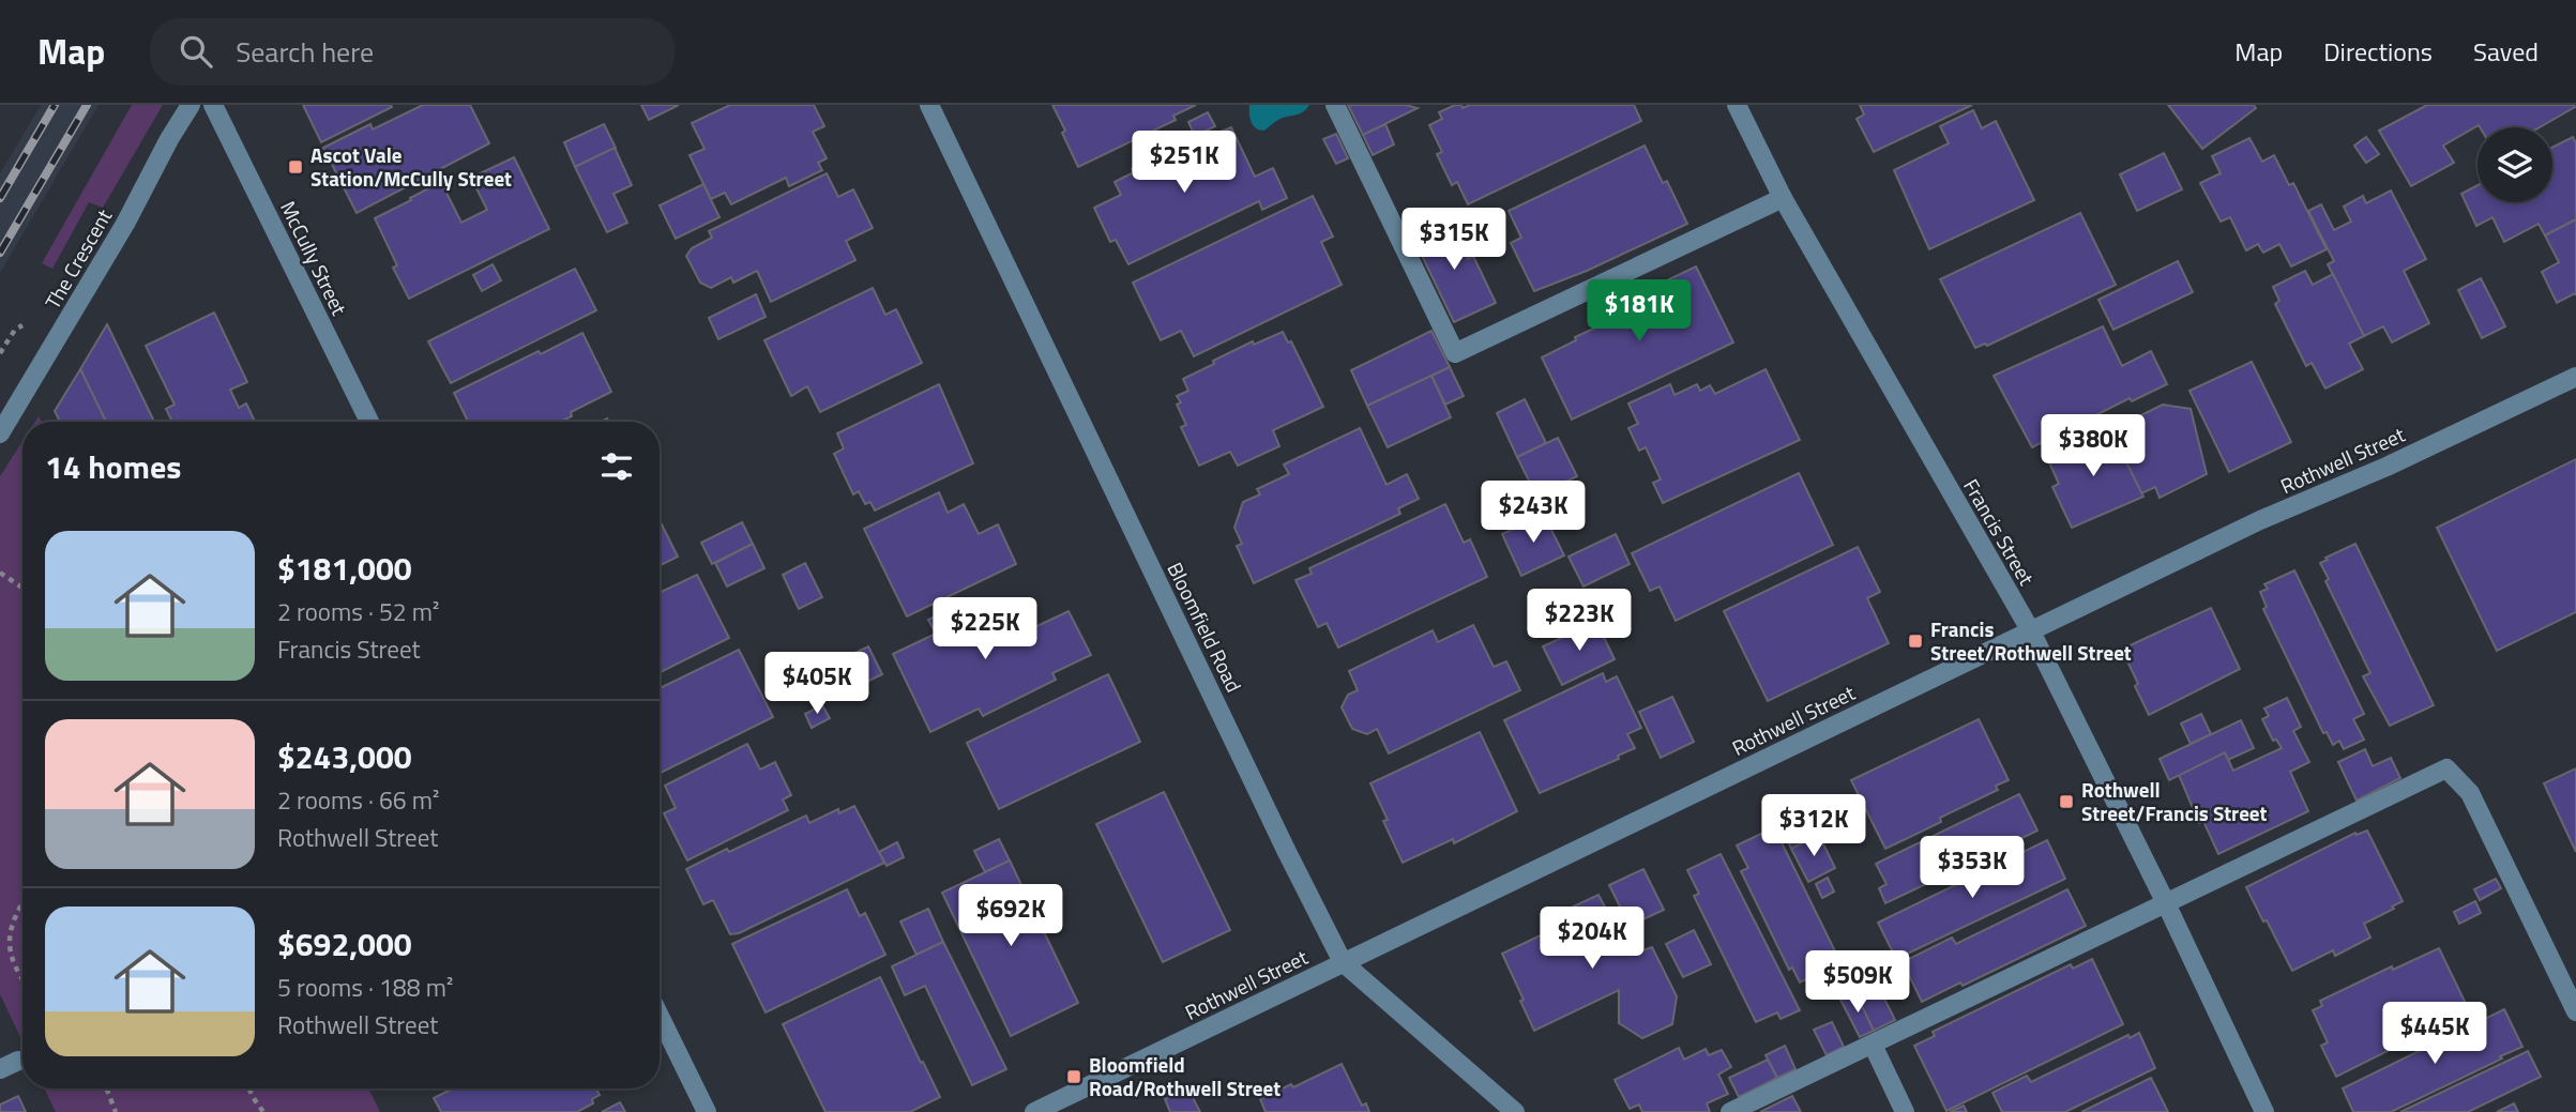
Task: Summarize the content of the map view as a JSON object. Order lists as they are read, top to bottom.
{
  "streets": {
    "street": [
      "McCully Street",
      "The Crescent",
      "Rothwell Street",
      "Francis Street",
      "Bloomfield Road"
    ]
  },
  "crossings": [
    ["Rothwell Street", "Francis Street"],
    ["Rothwell Street", "Bloomfield Road"]
  ],
  "places": {
    "transit": [
      "Ascot Vale Station/McCully Street",
      "Francis Street/Rothwell Street",
      "Rothwell Street/Francis Street",
      "Bloomfield Road/Rothwell Street"
    ]
  },
  "page": {
    "header": "Map",
    "search": "Search here",
    "nav": ["Map", "Directions", "Saved"],
    "price": [
      "$251K",
      "$315K",
      "$181K",
      "$380K",
      "$243K",
      "$223K",
      "$225K",
      "$405K",
      "$312K",
      "$353K",
      "$692K",
      "$204K",
      "$509K",
      "$445K"
    ],
    "heading": "14 homes",
    "list": [
      {
        "name": "$181,000",
        "note": "2 rooms · 52 m² · Francis Street"
      },
      {
        "name": "$243,000",
        "note": "2 rooms · 66 m² · Rothwell Street"
      },
      {
        "name": "$692,000",
        "note": "5 rooms · 188 m² · Rothwell Street"
      }
    ]
  }
}
